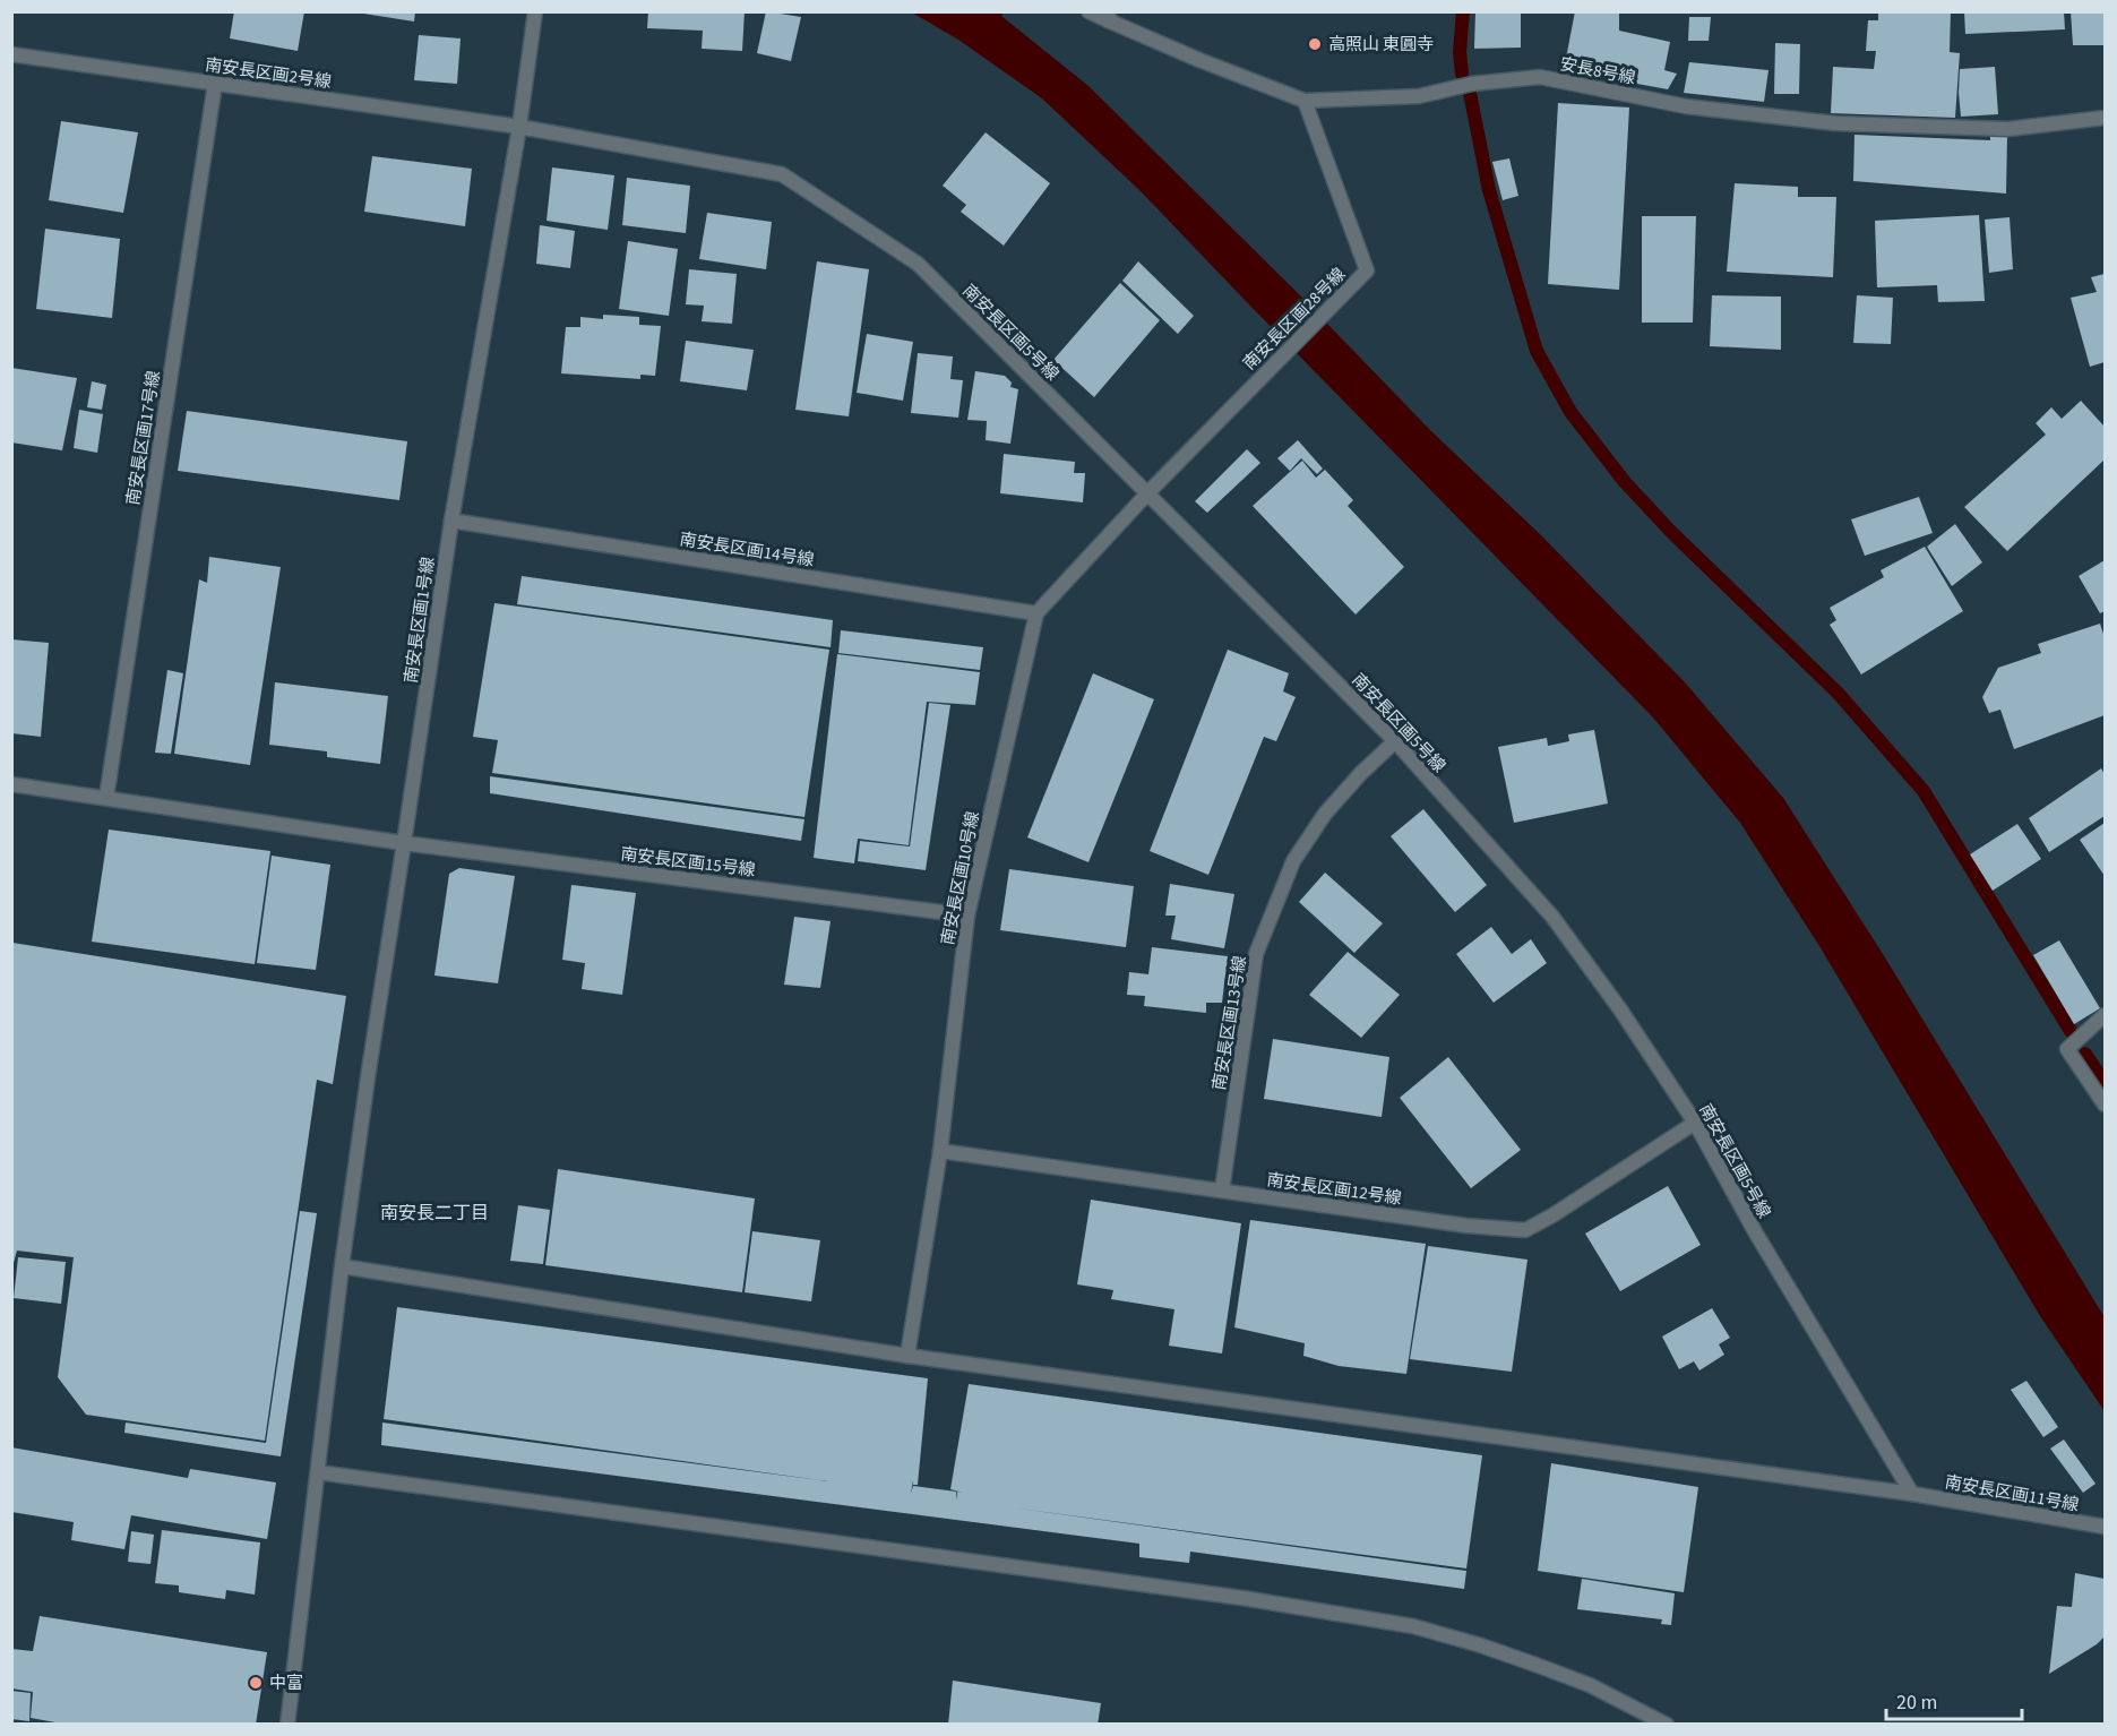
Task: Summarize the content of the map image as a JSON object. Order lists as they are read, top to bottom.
{
  "streets": {
    "street": [
      "安長8号線",
      "南安長区画2号線",
      "南安長区画28号線",
      "南安長区画5号線",
      "南安長区画17号線",
      "南安長区画14号線",
      "南安長区画1号線",
      "南安長区画15号線",
      "南安長区画10号線",
      "南安長区画13号線",
      "南安長区画12号線",
      "南安長区画11号線"
    ]
  },
  "crossings": [
    ["安長8号線", "南安長区画28号線"],
    ["南安長区画2号線", "南安長区画5号線"],
    ["南安長区画2号線", "南安長区画17号線"],
    ["南安長区画2号線", "南安長区画1号線"],
    ["南安長区画28号線", "南安長区画5号線"],
    ["南安長区画28号線", "南安長区画10号線"],
    ["南安長区画5号線", "南安長区画1号線"],
    ["南安長区画5号線", "南安長区画10号線"],
    ["南安長区画5号線", "南安長区画13号線"],
    ["南安長区画5号線", "南安長区画12号線"],
    ["南安長区画5号線", "南安長区画11号線"],
    ["南安長区画14号線", "南安長区画1号線"],
    ["南安長区画14号線", "南安長区画10号線"],
    ["南安長区画1号線", "南安長区画15号線"],
    ["南安長区画15号線", "南安長区画10号線"],
    ["南安長区画10号線", "南安長区画12号線"],
    ["南安長区画13号線", "南安長区画12号線"]
  ],
  "districts": ["南安長二丁目"],
  "places": ["高照山 東圓寺", "中富"],
  "scale_bar": "20 m"
}
